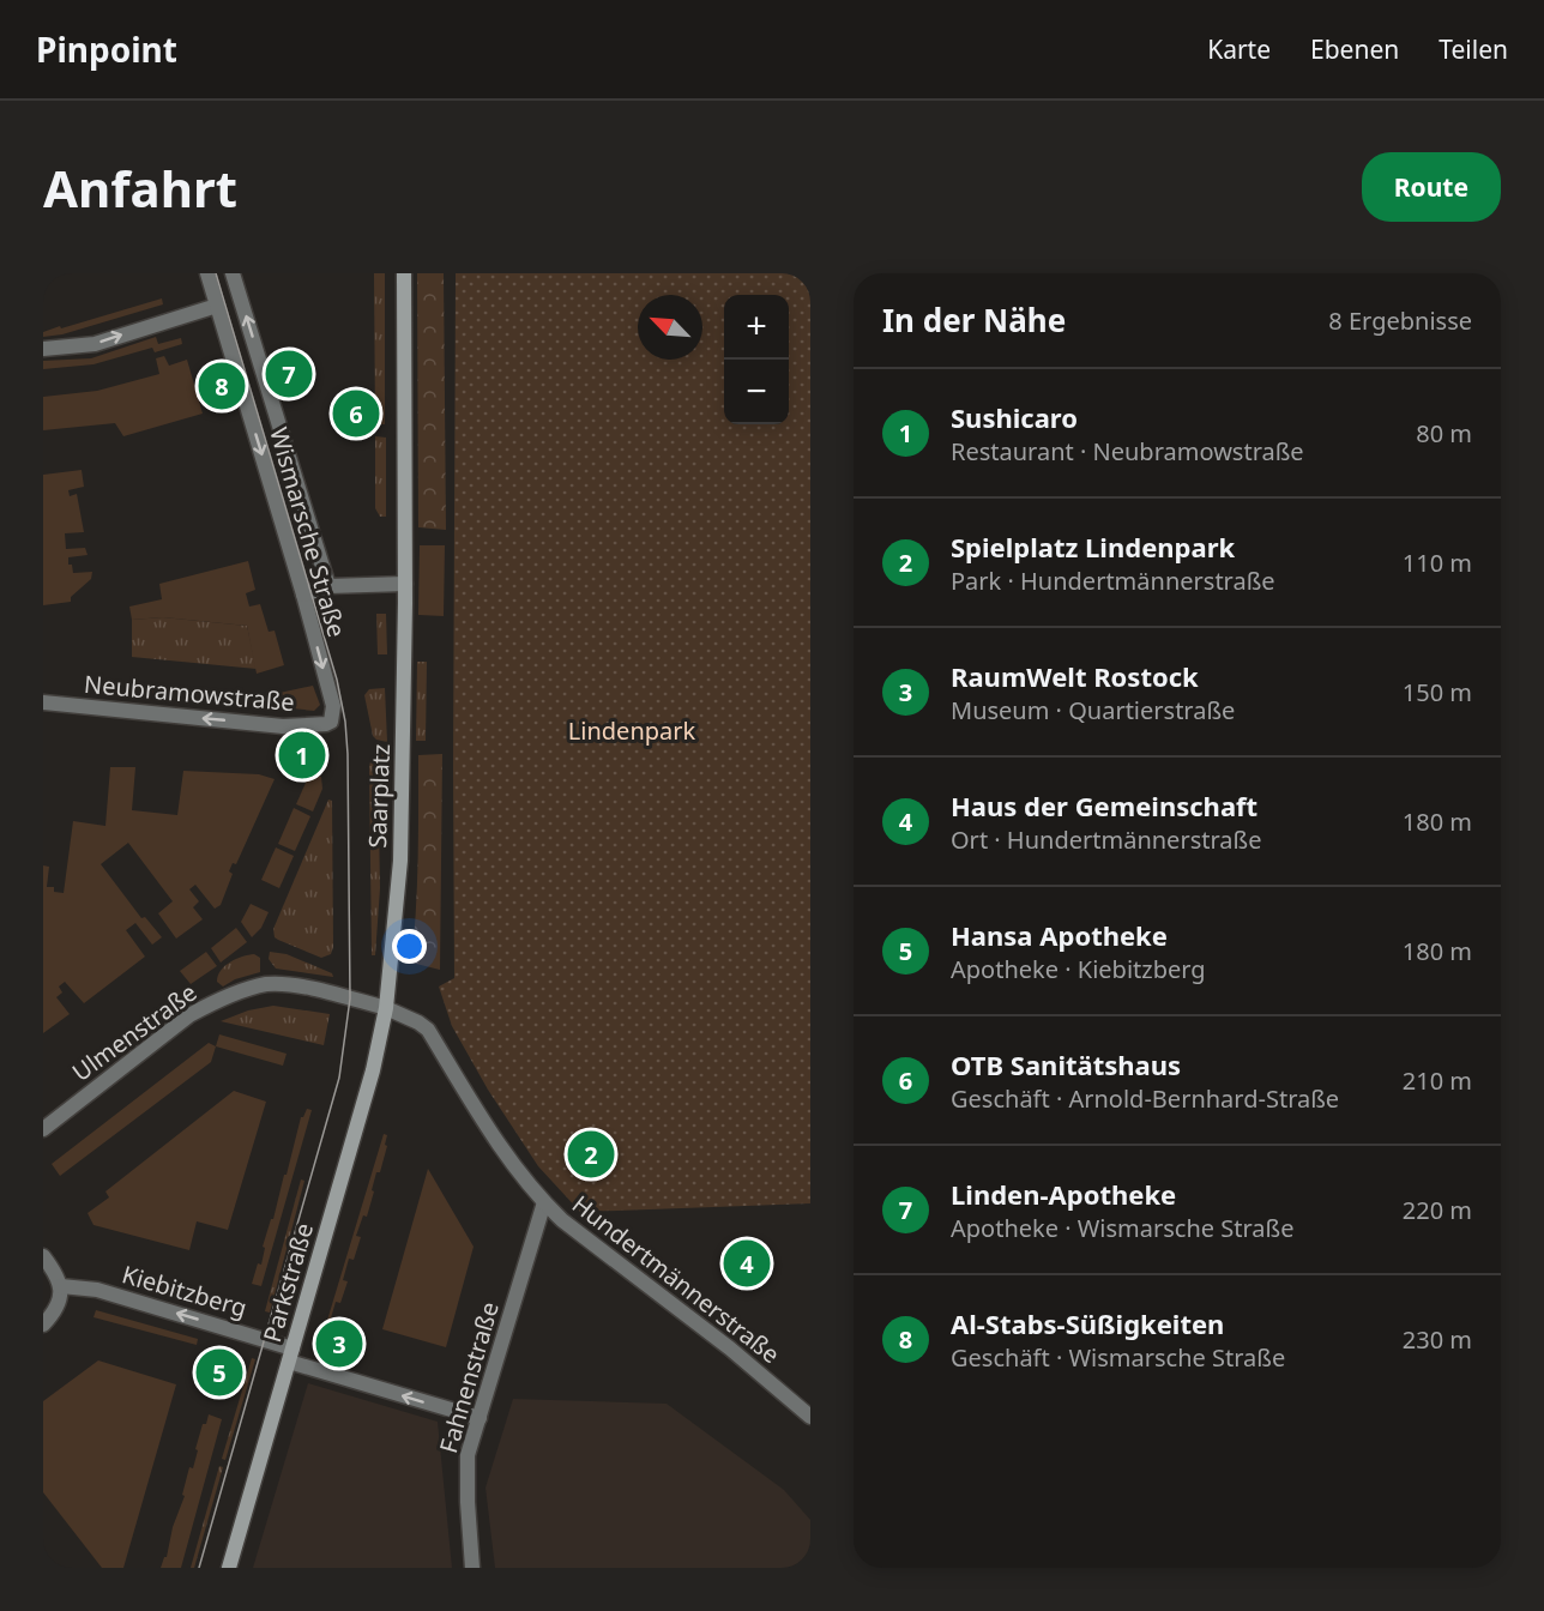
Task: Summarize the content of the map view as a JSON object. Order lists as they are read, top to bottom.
{
  "streets": {
    "main road": ["Saarplatz", "Parkstraße"],
    "street": [
      "Wismarsche Straße",
      "Neubramowstraße",
      "Ulmenstraße",
      "Hundertmännerstraße",
      "Kiebitzberg",
      "Fahnenstraße"
    ]
  },
  "crossings": [
    ["Wismarsche Straße", "Neubramowstraße"],
    ["Wismarsche Straße", "Saarplatz"],
    ["Saarplatz", "Ulmenstraße"],
    ["Saarplatz", "Hundertmännerstraße"],
    ["Saarplatz", "Parkstraße"],
    ["Ulmenstraße", "Hundertmännerstraße"],
    ["Ulmenstraße", "Parkstraße"],
    ["Hundertmännerstraße", "Parkstraße"],
    ["Hundertmännerstraße", "Fahnenstraße"],
    ["Parkstraße", "Kiebitzberg"],
    ["Kiebitzberg", "Fahnenstraße"]
  ],
  "one_way": ["Neubramowstraße", "Kiebitzberg"],
  "parks": ["Lindenpark"],
  "north": "top left",
  "page": {
    "header": "Pinpoint",
    "nav": ["Karte", "Ebenen", "Teilen"],
    "buttons": "Route",
    "title": "Anfahrt",
    "heading": ["In der Nähe", "8 Ergebnisse"],
    "map_buttons": ["+", "−"],
    "pins": [
      "7",
      "8",
      "6",
      "1",
      "2",
      "4",
      "3",
      "5"
    ],
    "list": [
      {
        "mark": "1",
        "name": "Sushicaro",
        "note": "Restaurant · Neubramowstraße",
        "value": "80 m"
      },
      {
        "mark": "2",
        "name": "Spielplatz Lindenpark",
        "note": "Park · Hundertmännerstraße",
        "value": "110 m"
      },
      {
        "mark": "3",
        "name": "RaumWelt Rostock",
        "note": "Museum · Quartierstraße",
        "value": "150 m"
      },
      {
        "mark": "4",
        "name": "Haus der Gemeinschaft",
        "note": "Ort · Hundertmännerstraße",
        "value": "180 m"
      },
      {
        "mark": "5",
        "name": "Hansa Apotheke",
        "note": "Apotheke · Kiebitzberg",
        "value": "180 m"
      },
      {
        "mark": "6",
        "name": "OTB Sanitätshaus",
        "note": "Geschäft · Arnold-Bernhard-Straße",
        "value": "210 m"
      },
      {
        "mark": "7",
        "name": "Linden-Apotheke",
        "note": "Apotheke · Wismarsche Straße",
        "value": "220 m"
      },
      {
        "mark": "8",
        "name": "Al-Stabs-Süßigkeiten",
        "note": "Geschäft · Wismarsche Straße",
        "value": "230 m"
      }
    ]
  }
}
